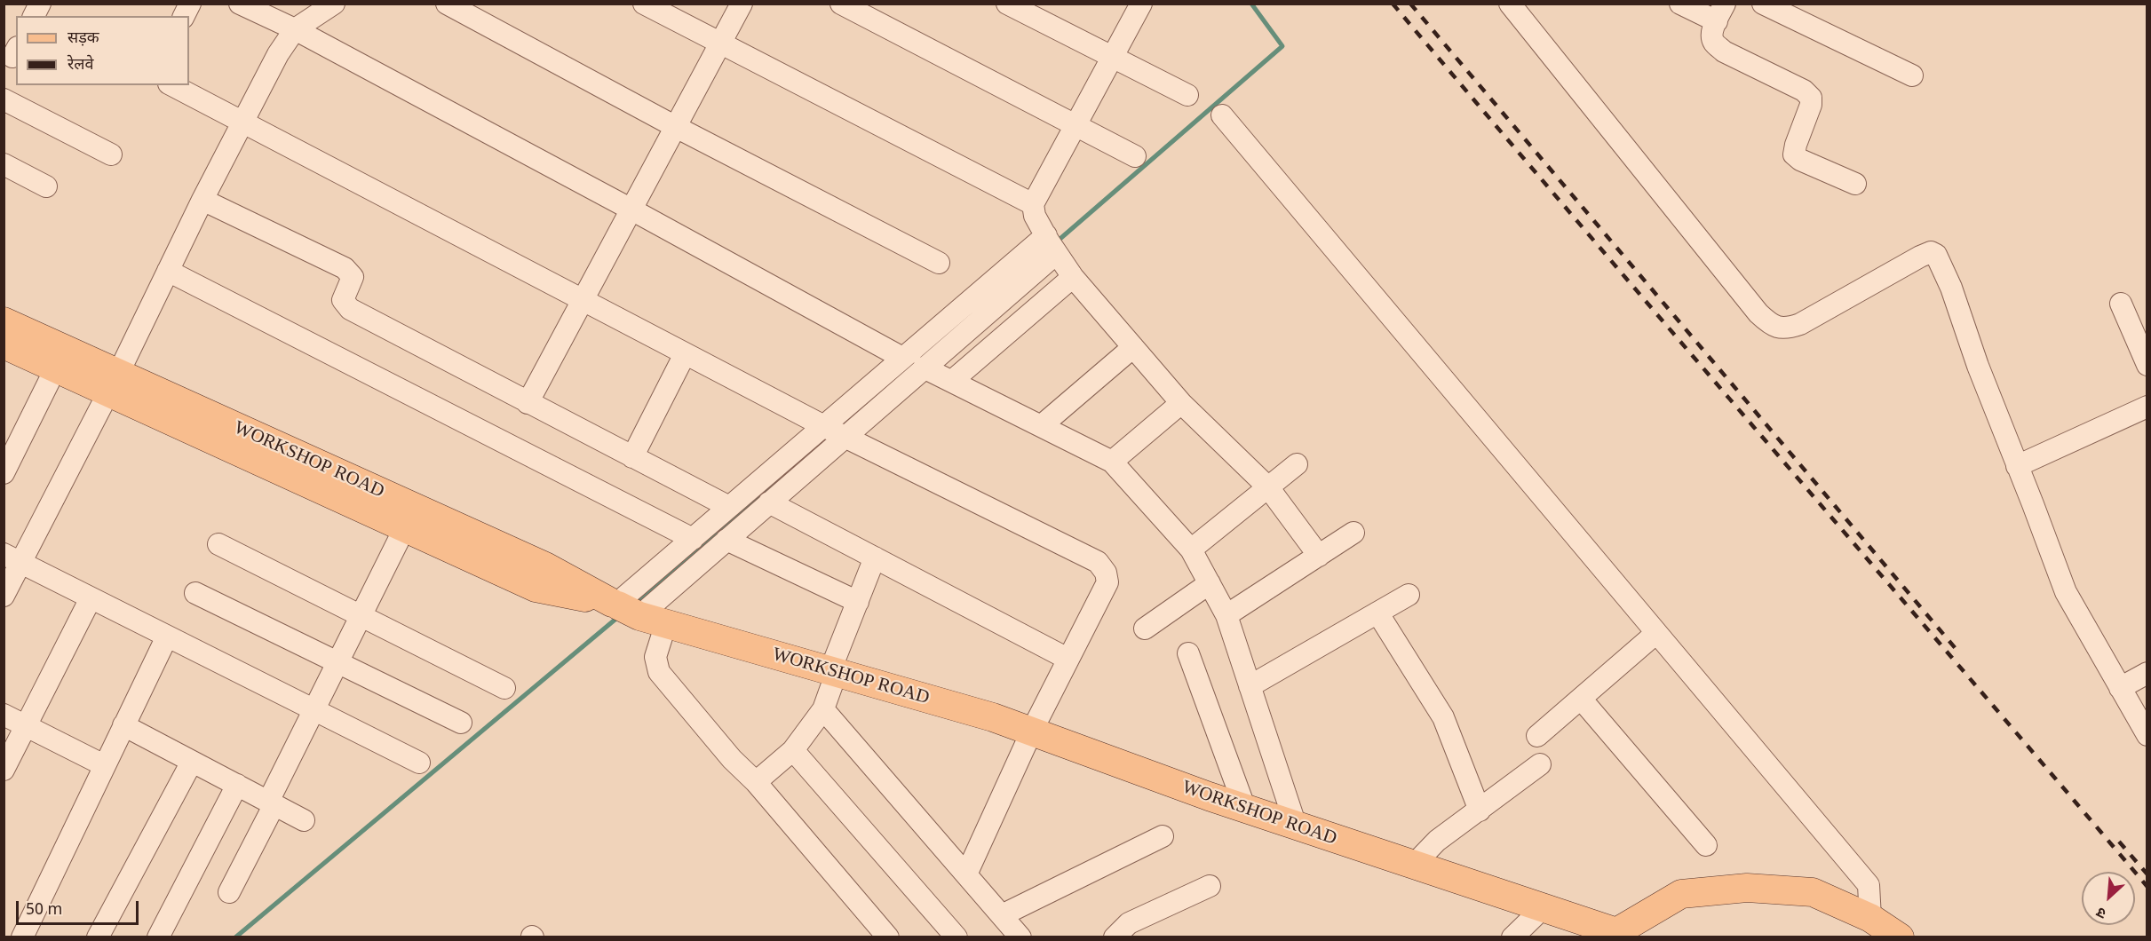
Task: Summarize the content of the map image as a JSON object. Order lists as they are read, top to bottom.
{
  "streets": {
    "main road": ["WORKSHOP ROAD"]
  },
  "legend": ["सड़क", "रेलवे"],
  "scale_bar": "50 m",
  "north": "bottom left"
}
